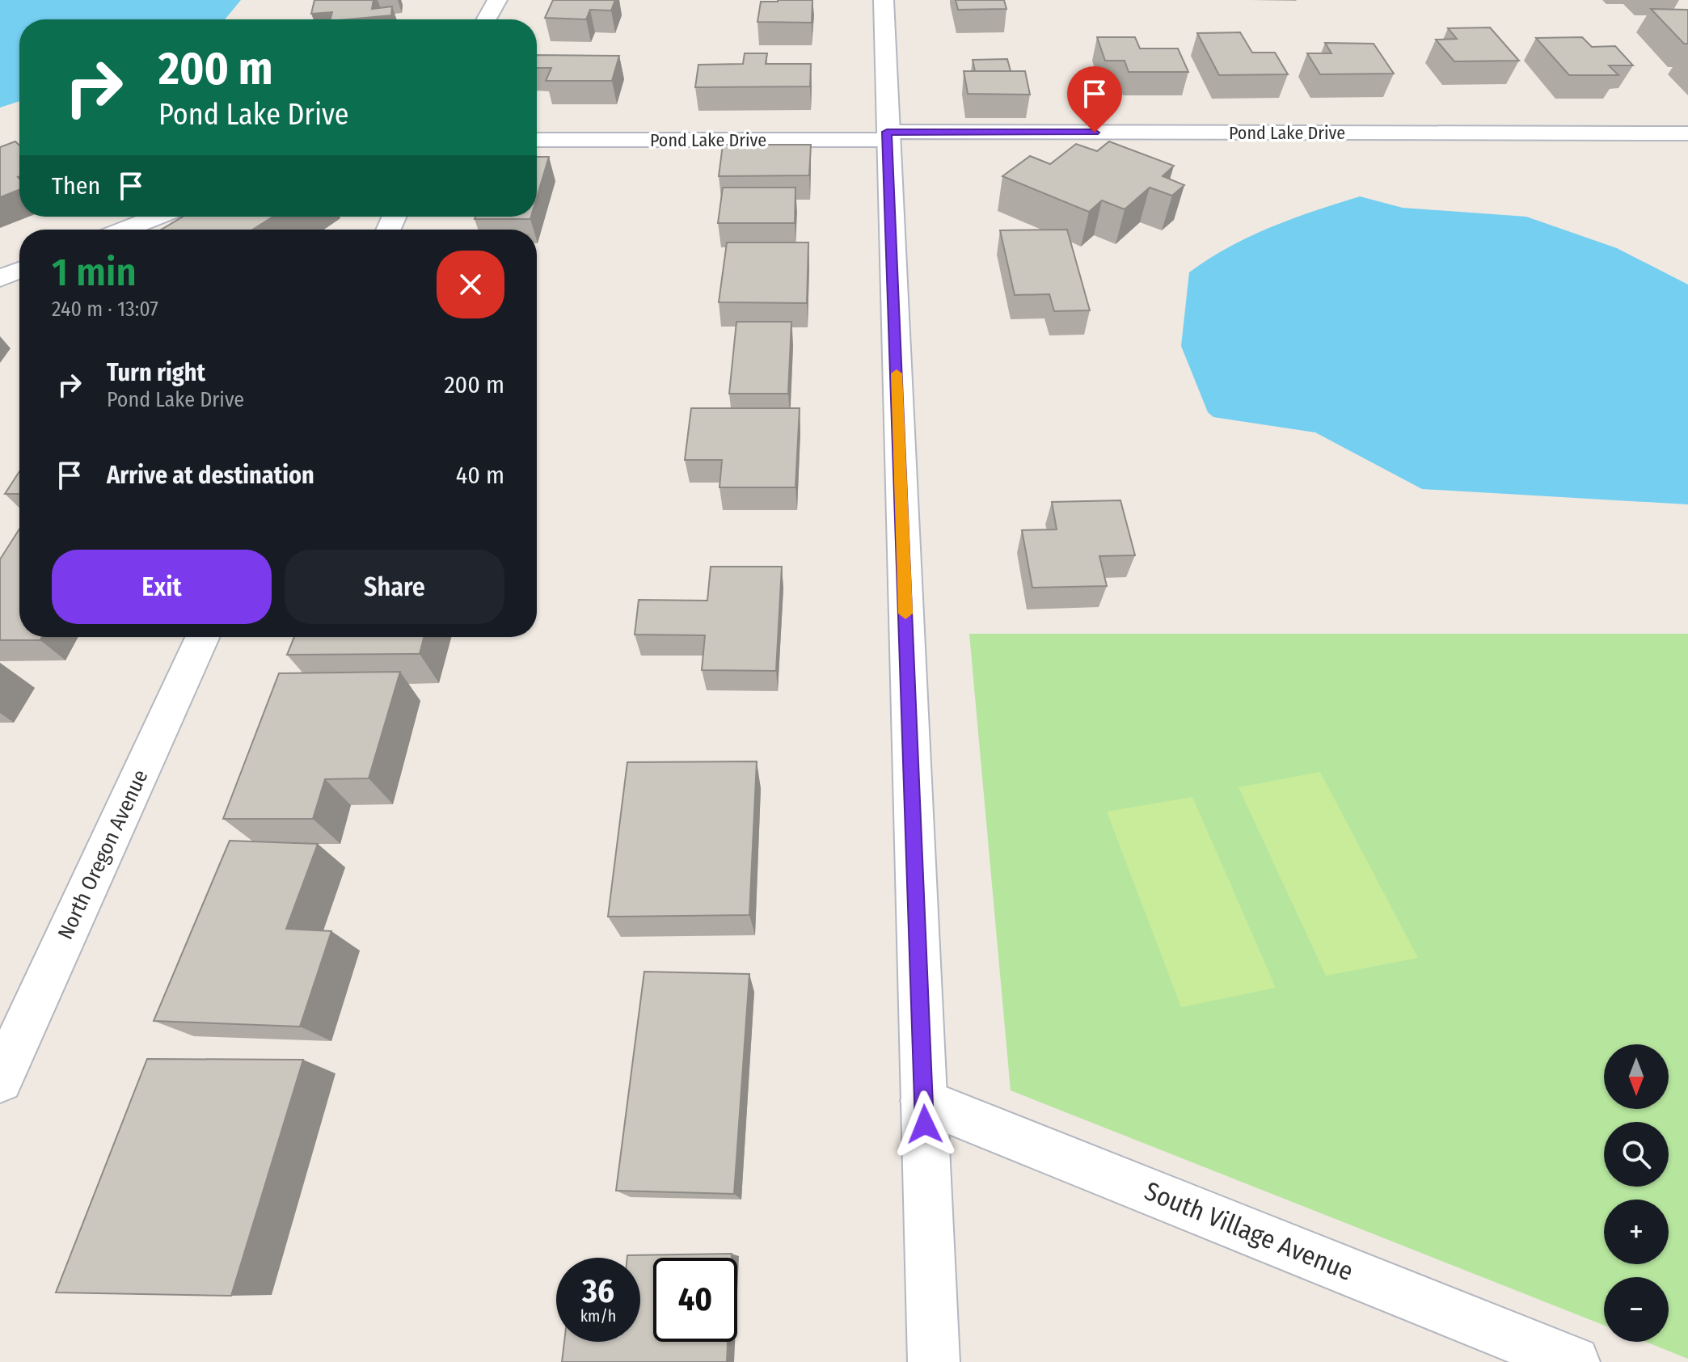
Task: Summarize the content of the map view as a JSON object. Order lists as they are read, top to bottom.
{
  "streets": {
    "street": ["Pond Lake Drive", "North Oregon Avenue", "South Village Avenue"]
  },
  "north": "bottom",
  "page": {
    "turn": ["200 m", "Pond Lake Drive"],
    "then": "Then",
    "heading": ["1 min", "240 m · 13:07"],
    "list": [
      {
        "name": "Turn right",
        "note": "Pond Lake Drive",
        "value": "200 m"
      },
      {
        "name": "Arrive at destination",
        "value": "40 m"
      }
    ],
    "buttons": ["Exit", "Share"],
    "map_buttons": ["+", "−"],
    "speed": "36 km/h",
    "limit": "40"
  }
}
